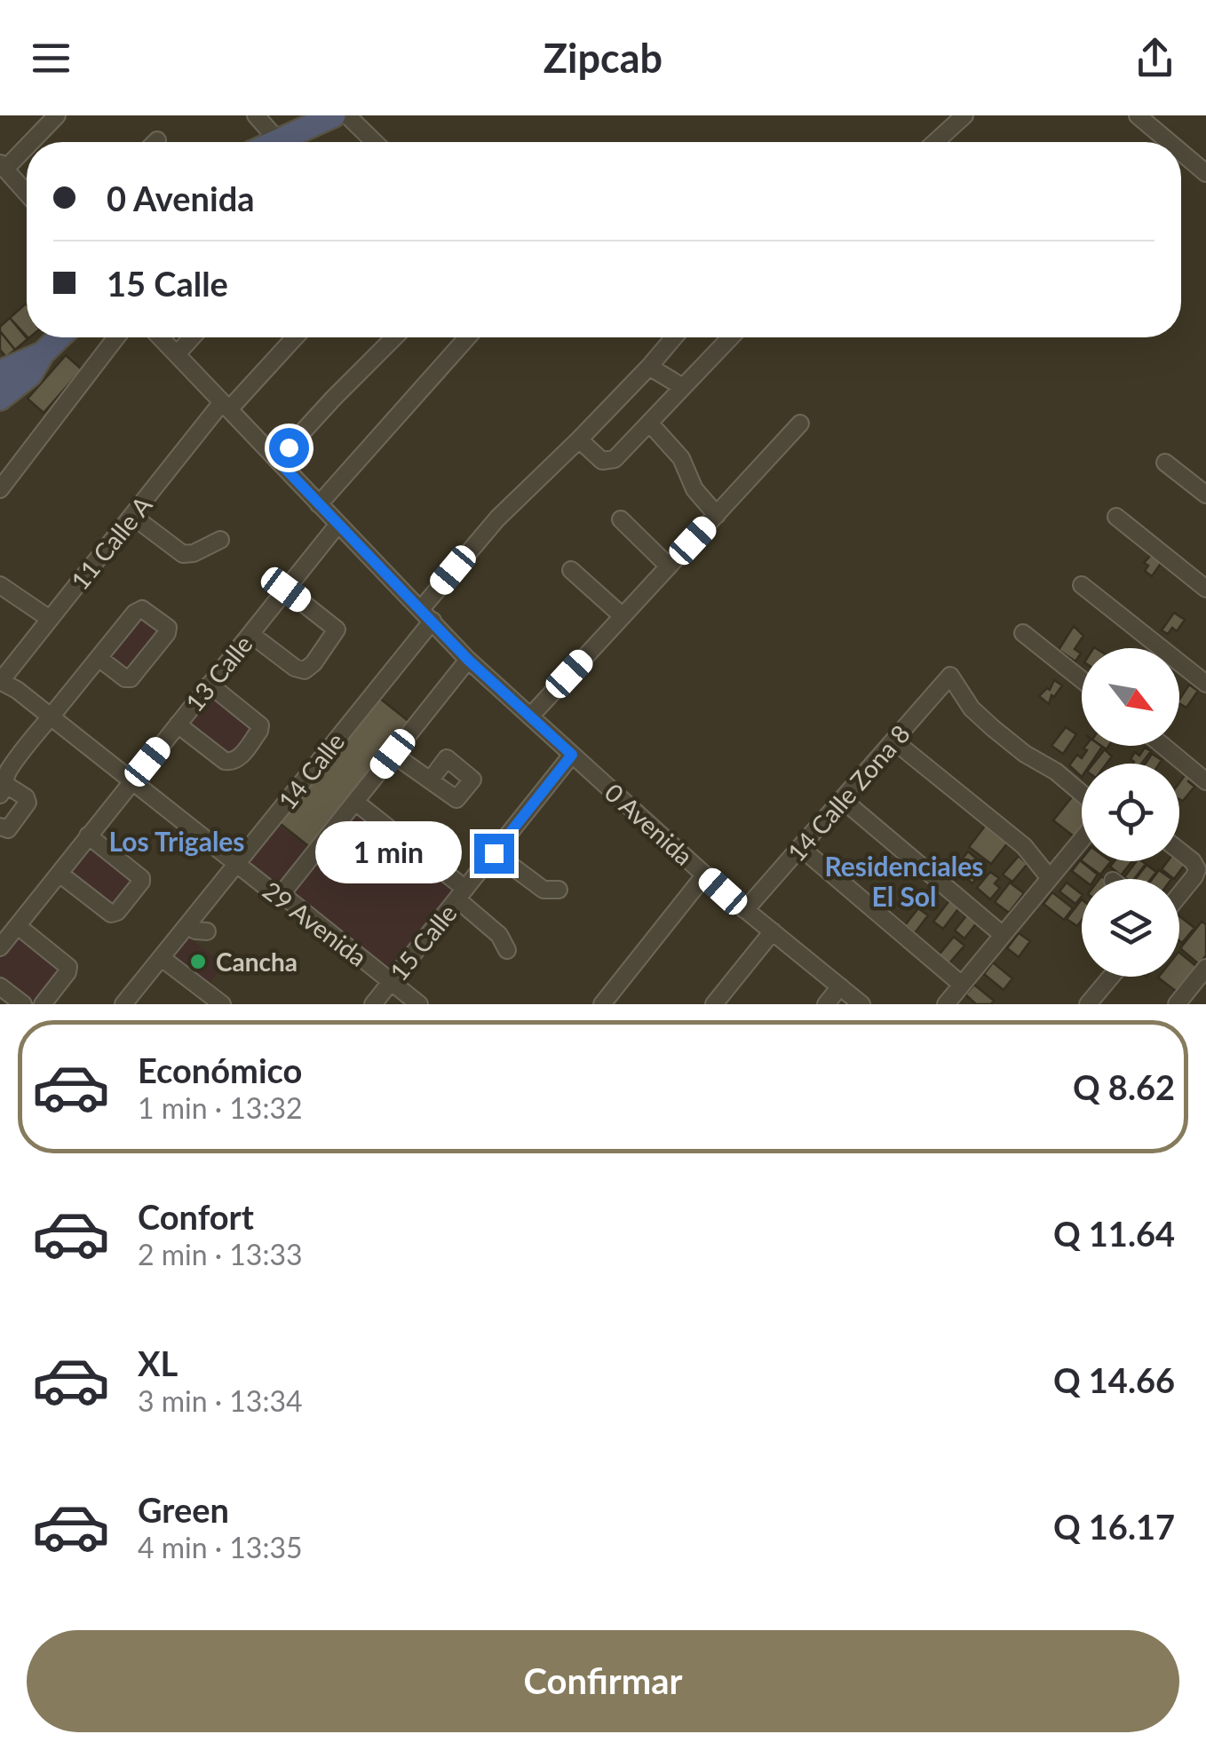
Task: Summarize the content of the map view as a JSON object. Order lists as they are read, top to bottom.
{
  "streets": {
    "street": [
      "11 Calle A",
      "13 Calle",
      "14 Calle",
      "14 Calle Zona 8",
      "0 Avenida",
      "29 Avenida",
      "15 Calle"
    ]
  },
  "crossings": [
    ["11 Calle A", "0 Avenida"],
    ["11 Calle A", "29 Avenida"],
    ["13 Calle", "0 Avenida"],
    ["13 Calle", "29 Avenida"],
    ["14 Calle", "0 Avenida"],
    ["14 Calle", "29 Avenida"],
    ["14 Calle Zona 8", "0 Avenida"],
    ["0 Avenida", "15 Calle"],
    ["29 Avenida", "15 Calle"]
  ],
  "districts": ["Los Trigales", "Residenciales El Sol"],
  "places": ["Cancha"],
  "north": "bottom right",
  "page": {
    "header": "Zipcab",
    "banner": ["0 Avenida", "15 Calle"],
    "bubble": "1 min",
    "list": [
      {
        "name": "Económico",
        "note": "1 min · 13:32",
        "value": "Q 8.62"
      },
      {
        "name": "Confort",
        "note": "2 min · 13:33",
        "value": "Q 11.64"
      },
      {
        "name": "XL",
        "note": "3 min · 13:34",
        "value": "Q 14.66"
      },
      {
        "name": "Green",
        "note": "4 min · 13:35",
        "value": "Q 16.17"
      }
    ],
    "buttons": "Confirmar"
  }
}
